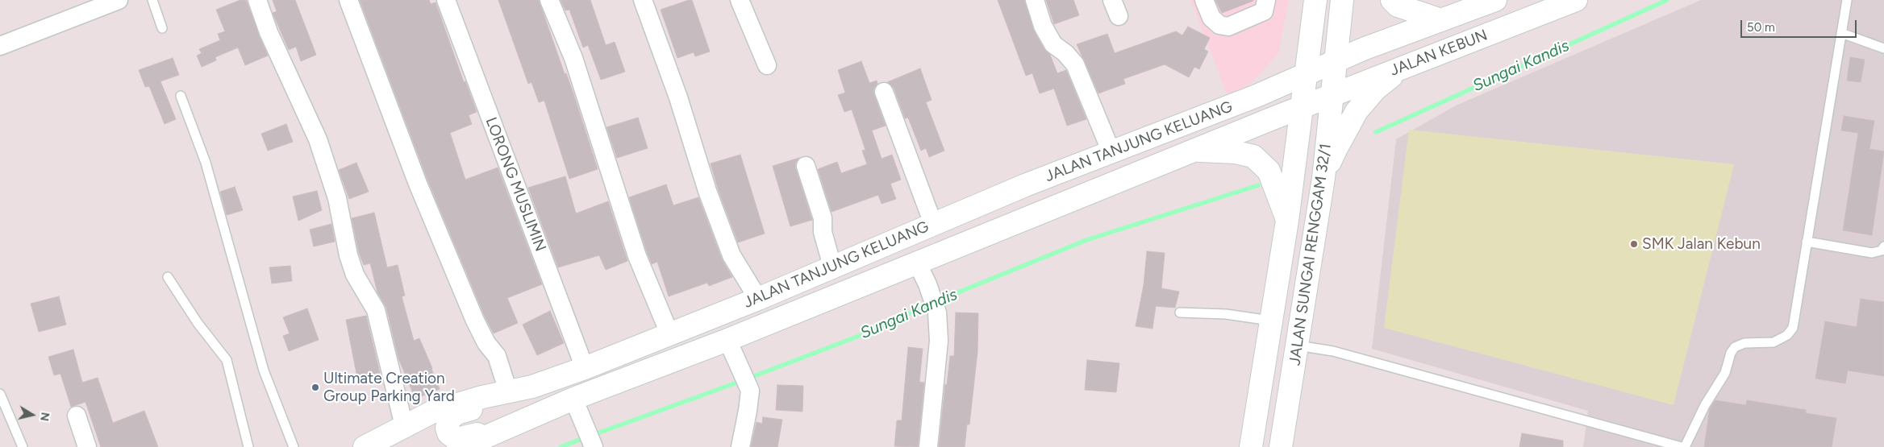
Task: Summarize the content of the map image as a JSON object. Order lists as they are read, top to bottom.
{
  "streets": {
    "main road": ["JALAN KEBUN", "JALAN TANJUNG KELUANG", "JALAN SUNGAI RENGGAM 32/1"],
    "street": ["LORONG MUSLIMIN"]
  },
  "crossings": [
    ["JALAN KEBUN", "JALAN TANJUNG KELUANG"],
    ["JALAN KEBUN", "JALAN SUNGAI RENGGAM 32/1"],
    ["JALAN TANJUNG KELUANG", "LORONG MUSLIMIN"],
    ["JALAN TANJUNG KELUANG", "JALAN SUNGAI RENGGAM 32/1"]
  ],
  "water": ["Sungai Kandis"],
  "places": ["SMK Jalan Kebun", "Ultimate Creation Group Parking Yard"],
  "scale_bar": "50 m",
  "north": "right"
}
